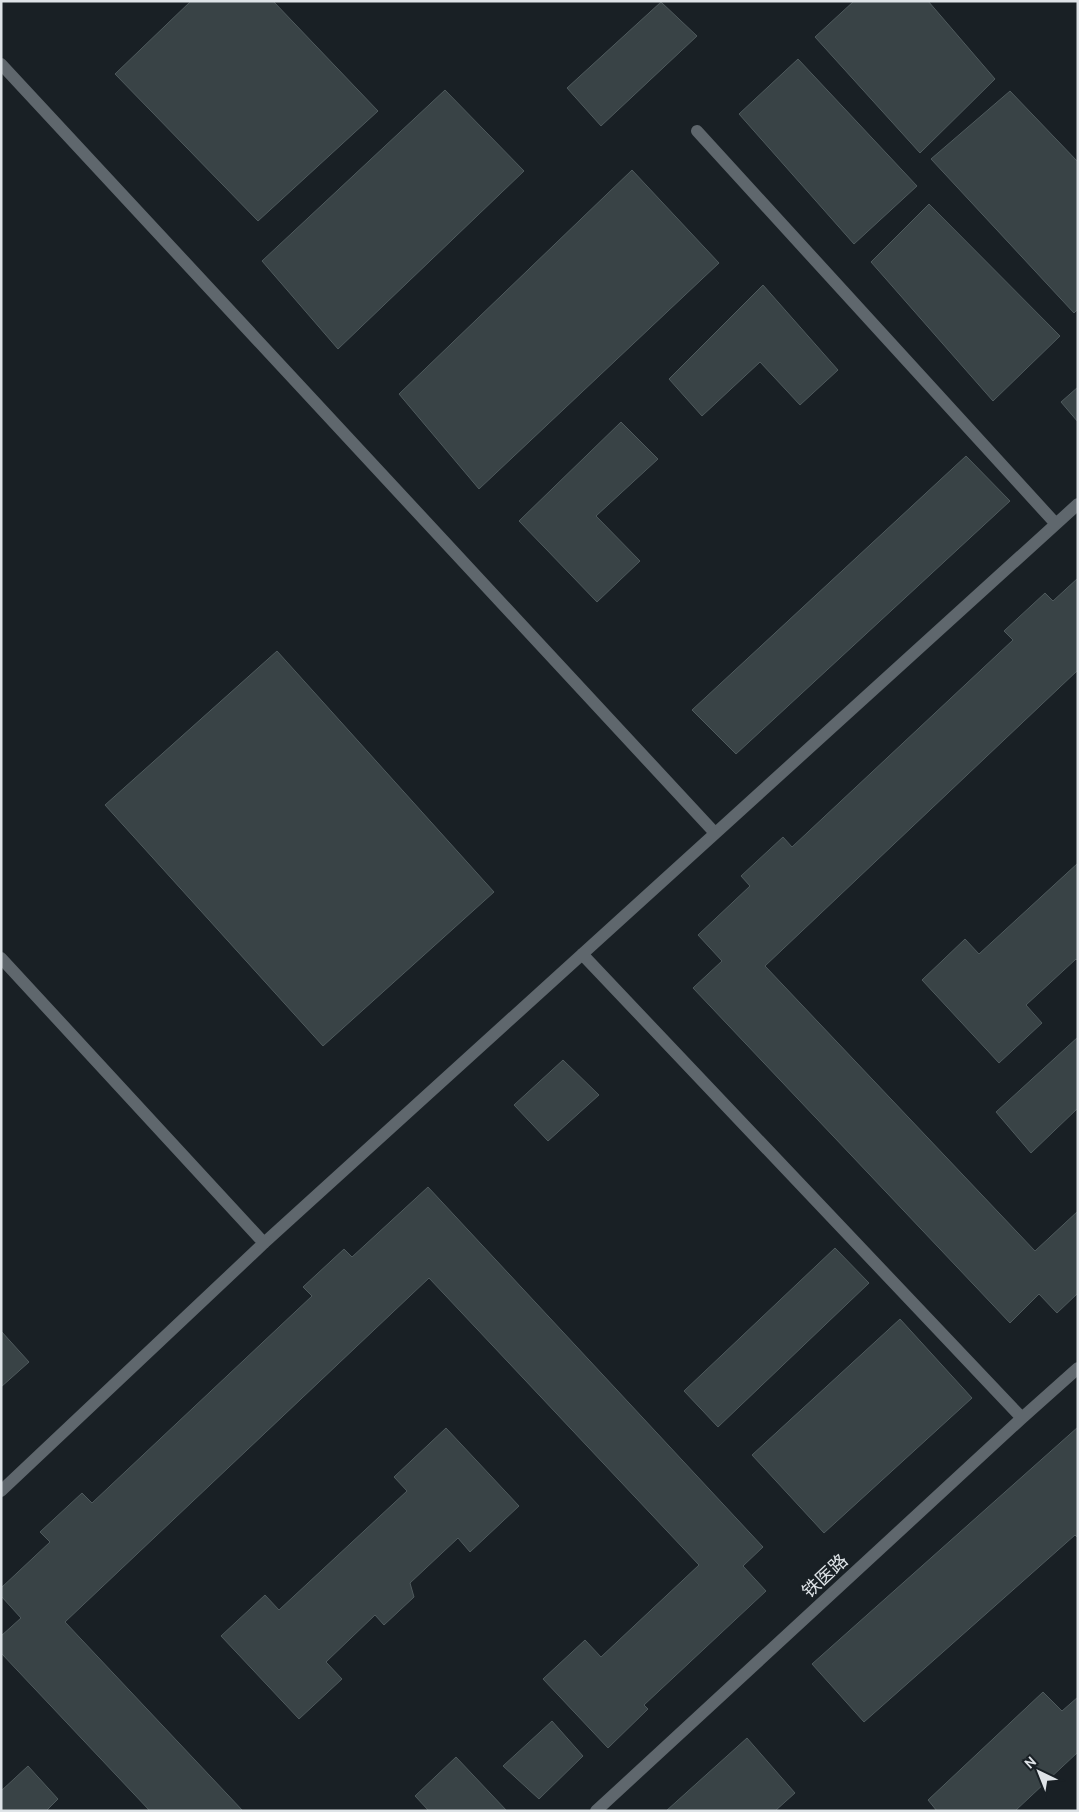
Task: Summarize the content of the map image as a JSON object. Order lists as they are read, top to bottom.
{
  "streets": {
    "street": ["铁医路"]
  },
  "north": "top left"
}
